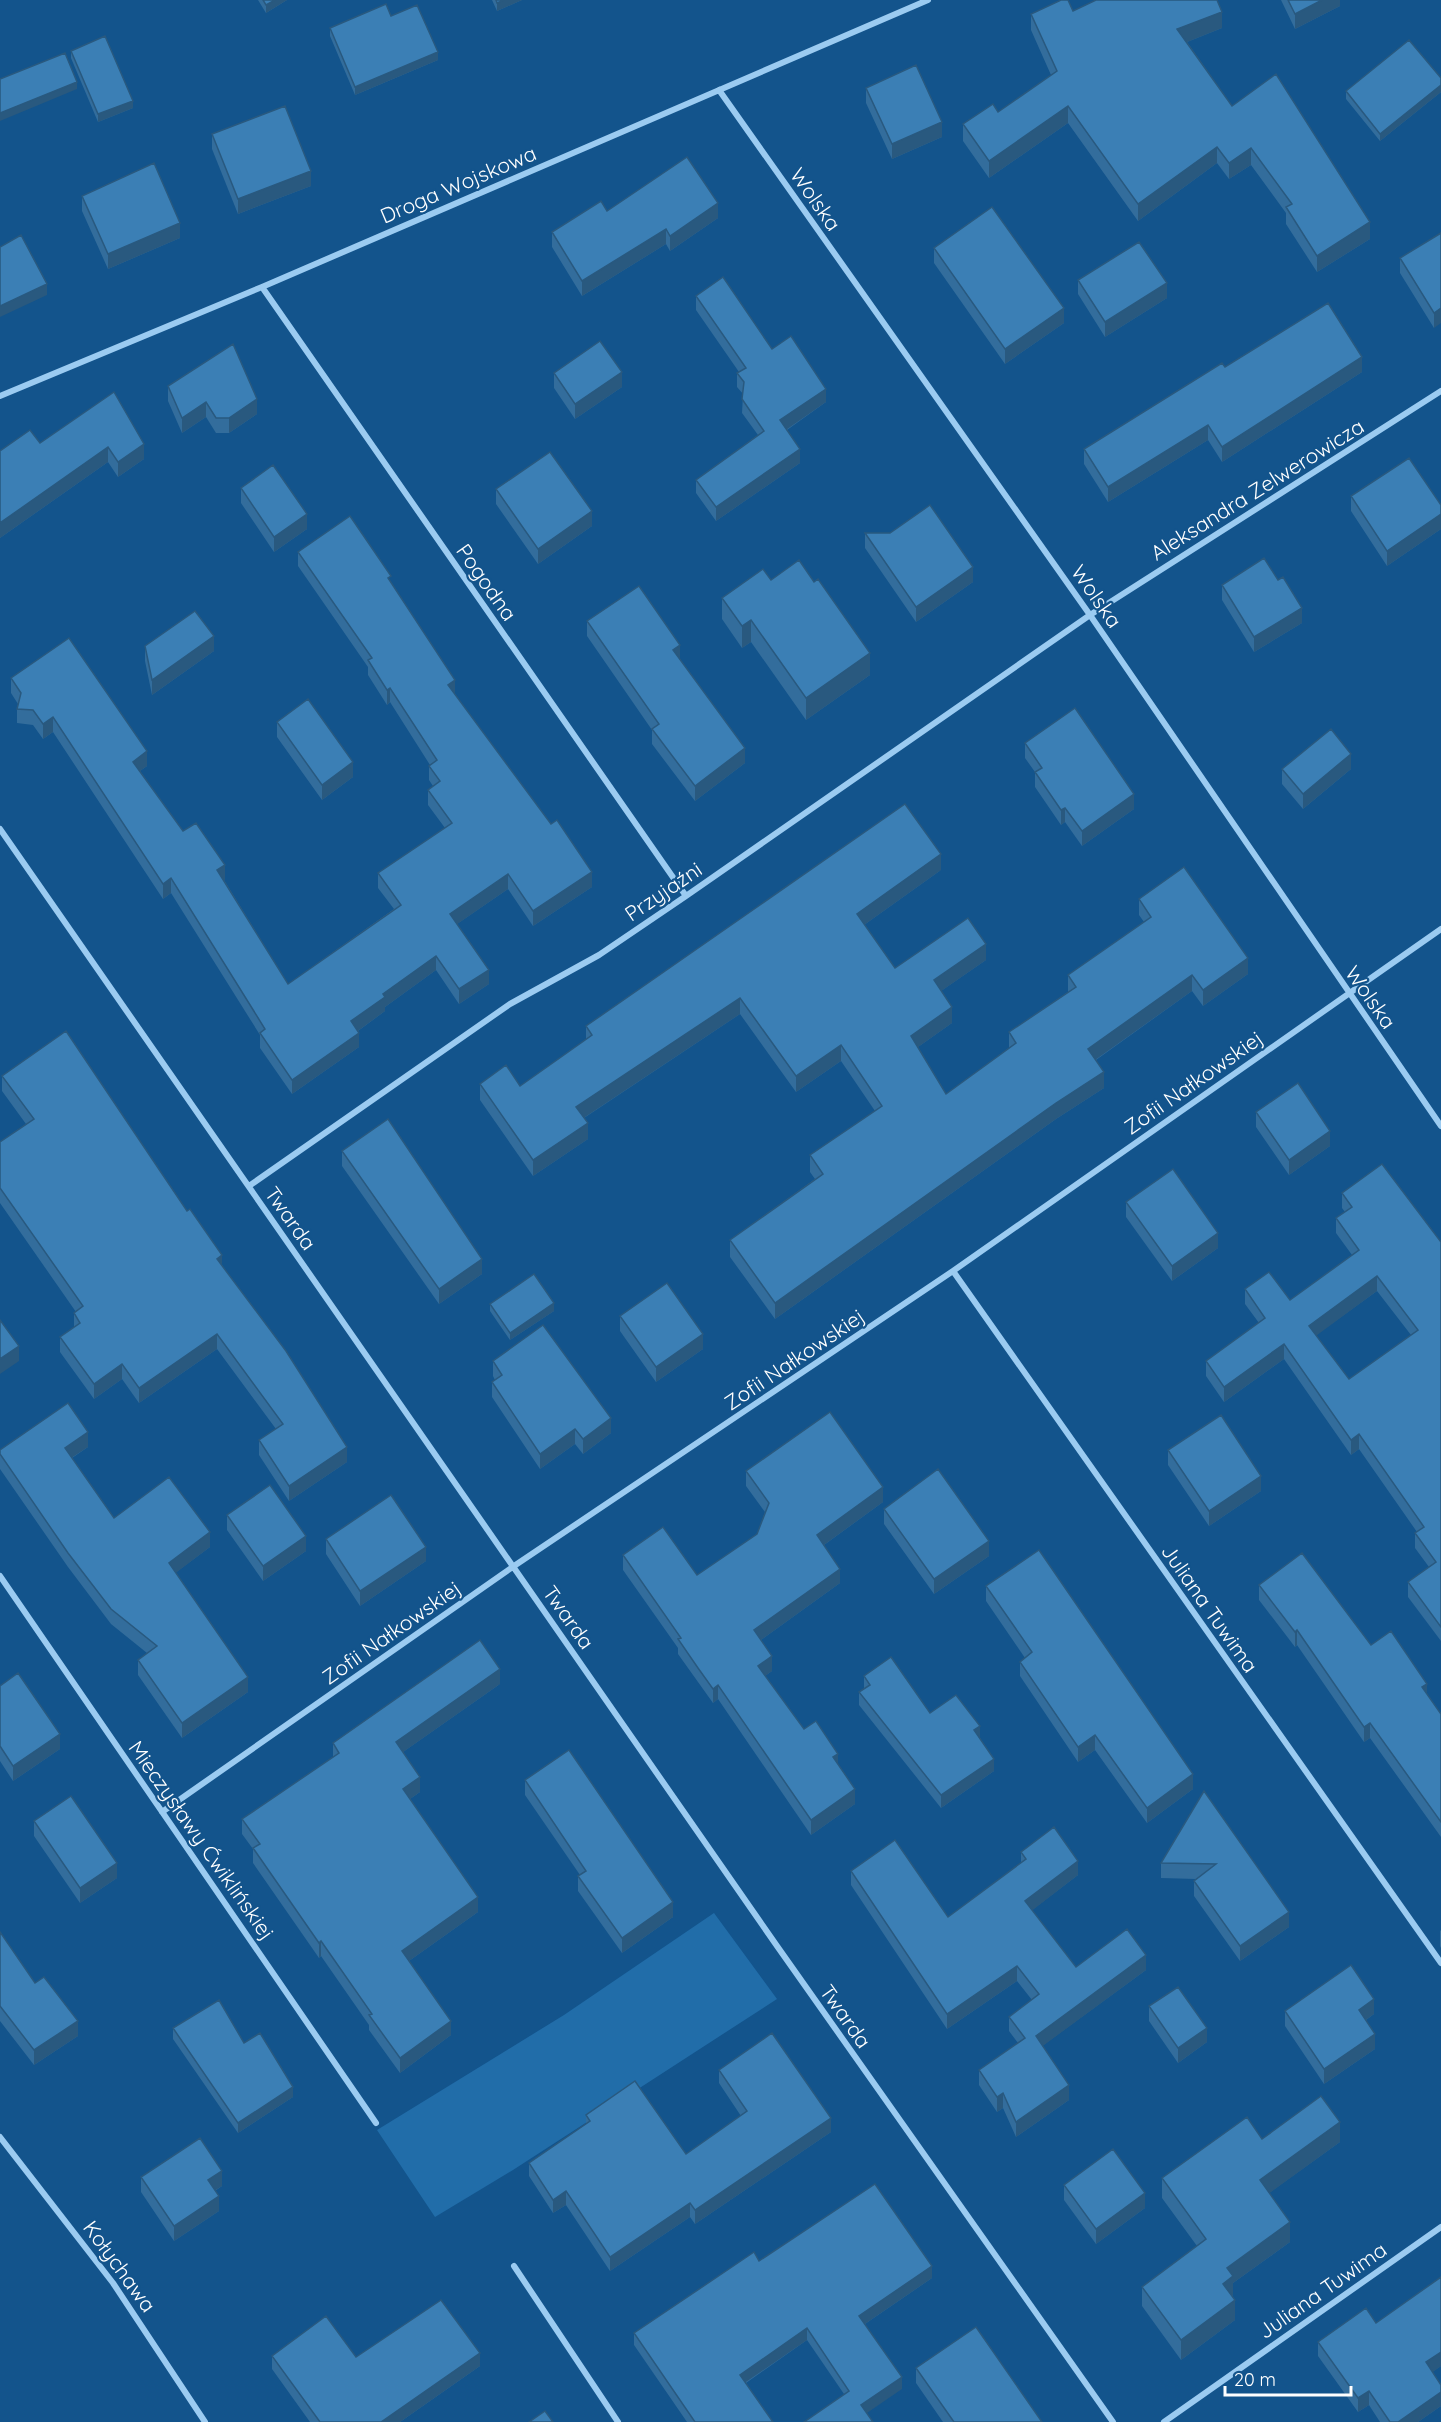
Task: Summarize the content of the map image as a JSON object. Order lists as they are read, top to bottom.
{
  "streets": {
    "street": [
      "Droga Wojskowa",
      "Wolska",
      "Aleksandra Zelwerowicza",
      "Pogodna",
      "Przyjaźni",
      "Zofii Nałkowskiej",
      "Twarda",
      "Juliana Tuwima",
      "Mieczysławy Ćwiklińskiej",
      "Kołychawa"
    ]
  },
  "crossings": [
    ["Droga Wojskowa", "Wolska"],
    ["Droga Wojskowa", "Pogodna"],
    ["Wolska", "Aleksandra Zelwerowicza"],
    ["Wolska", "Przyjaźni"],
    ["Wolska", "Zofii Nałkowskiej"],
    ["Aleksandra Zelwerowicza", "Przyjaźni"],
    ["Pogodna", "Przyjaźni"],
    ["Przyjaźni", "Twarda"],
    ["Zofii Nałkowskiej", "Twarda"],
    ["Zofii Nałkowskiej", "Juliana Tuwima"],
    ["Zofii Nałkowskiej", "Mieczysławy Ćwiklińskiej"]
  ],
  "scale_bar": "20 m"
}
